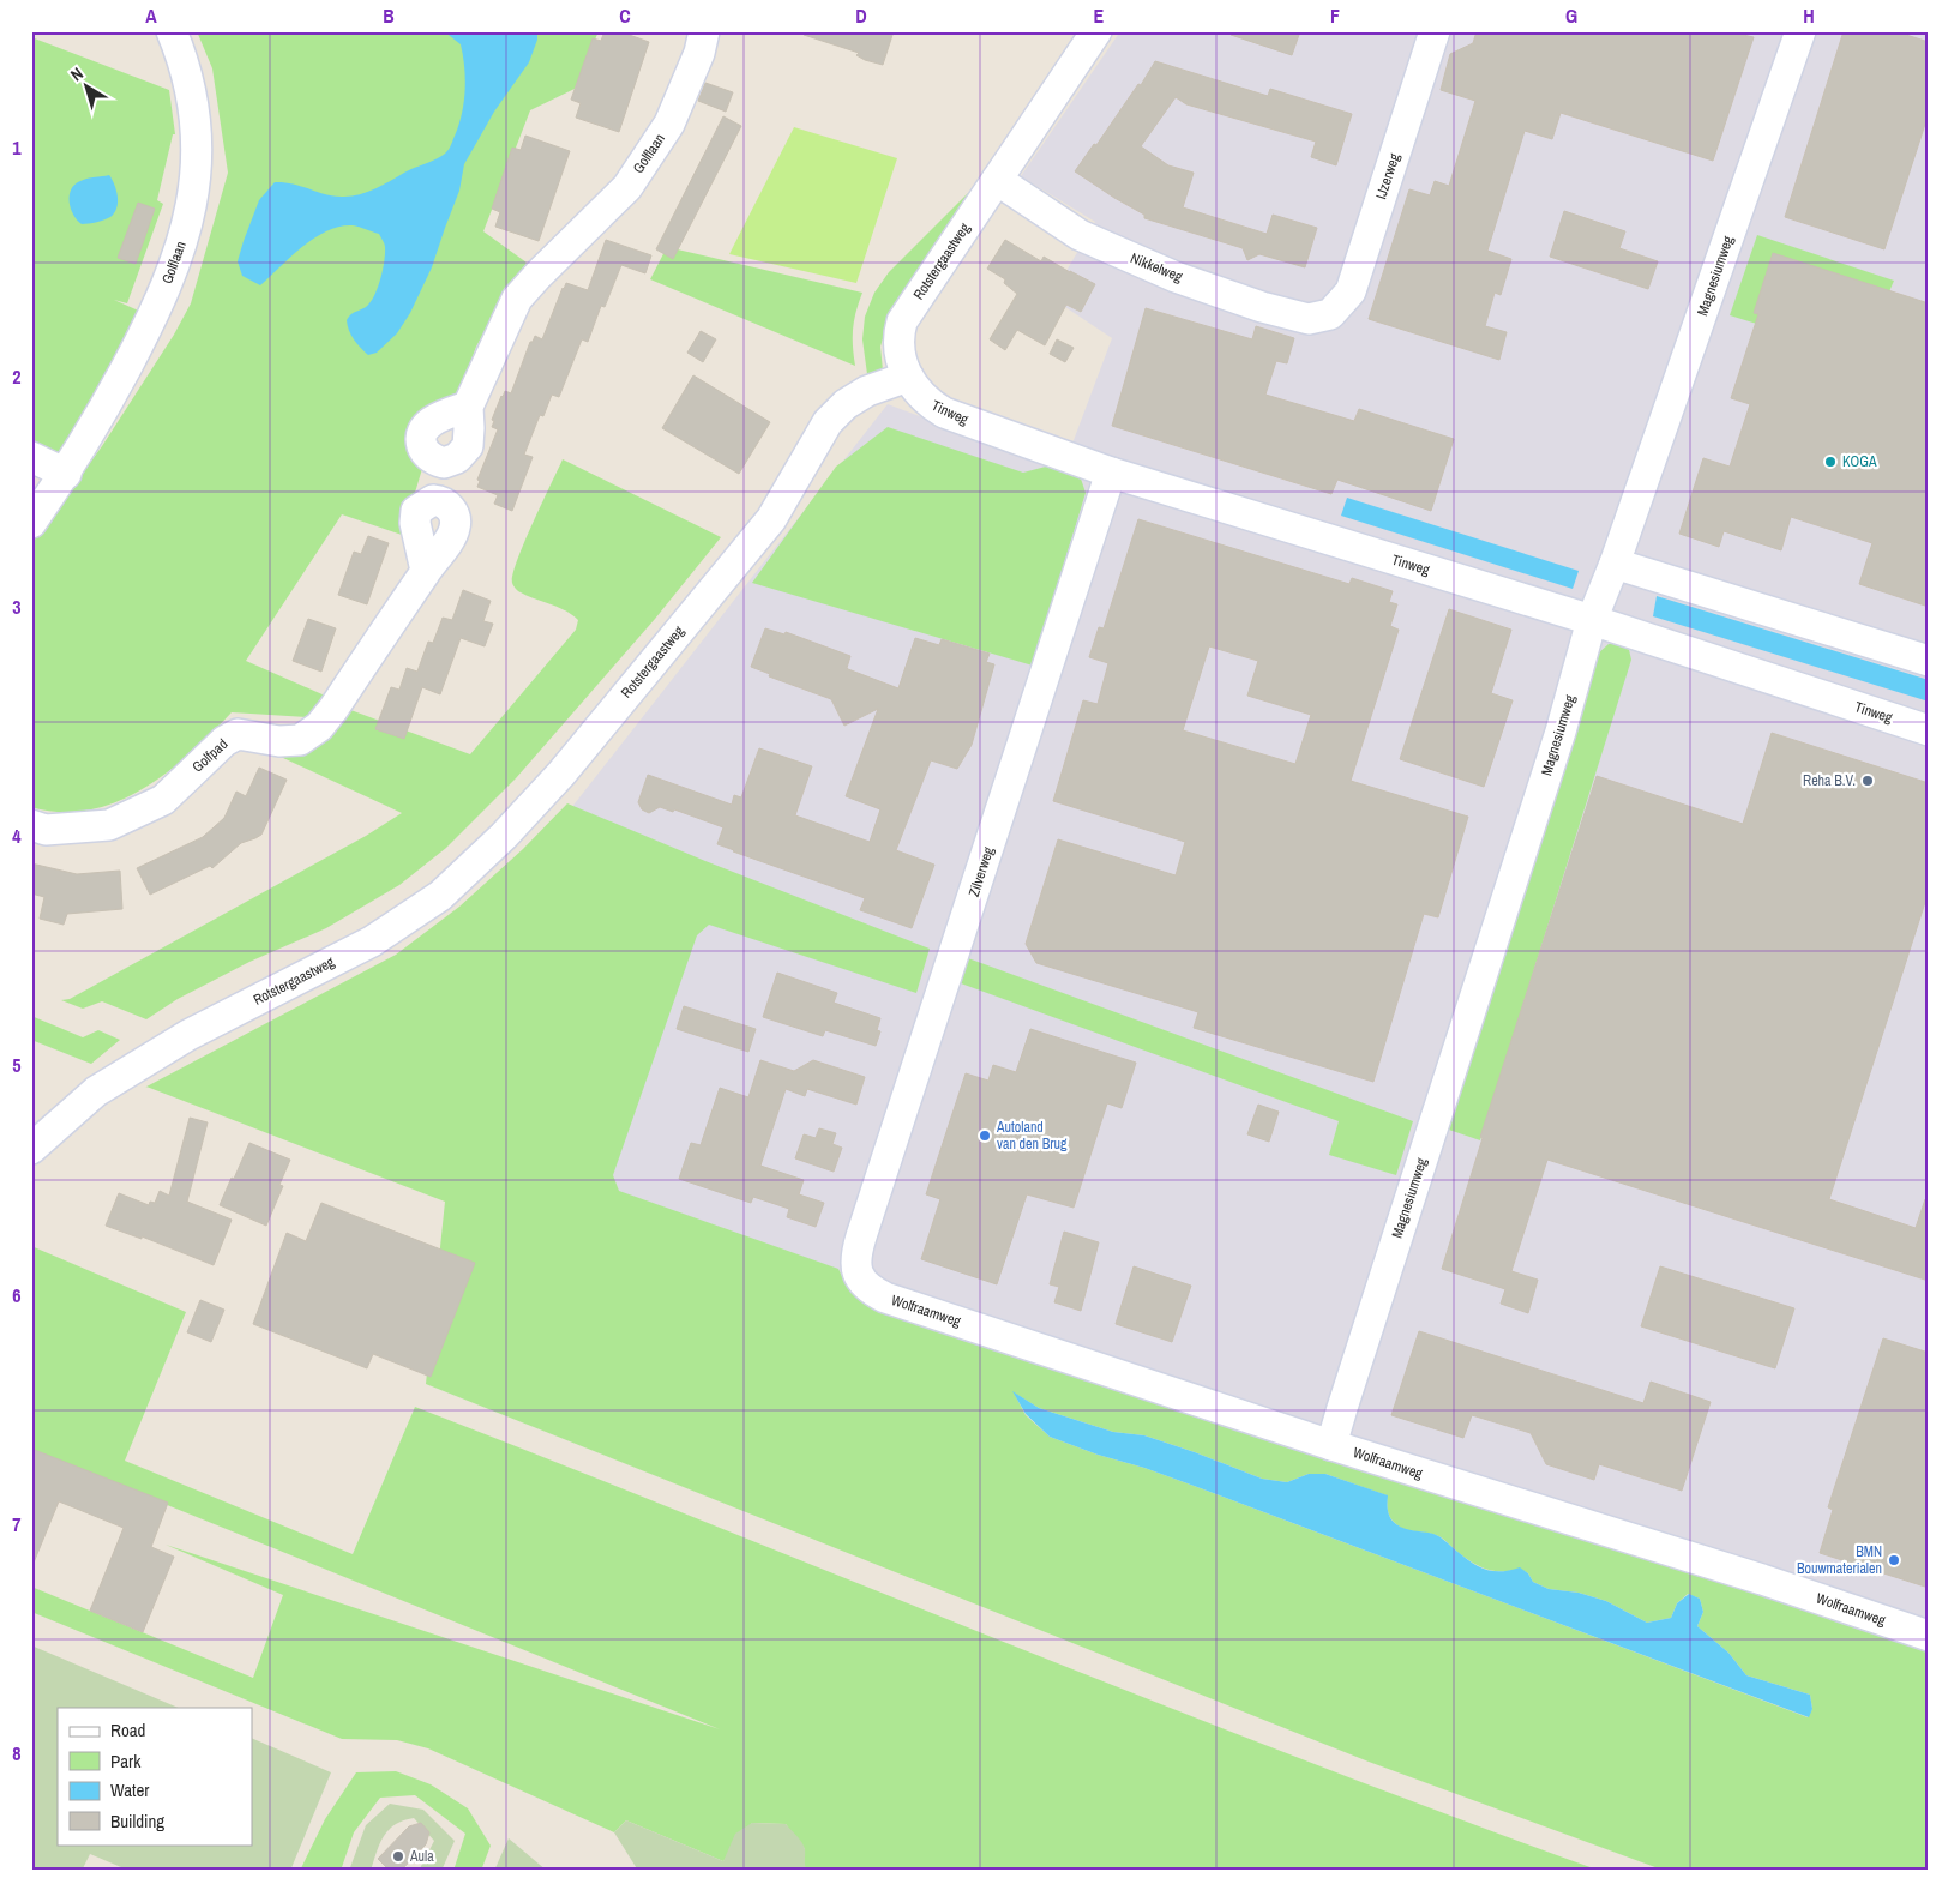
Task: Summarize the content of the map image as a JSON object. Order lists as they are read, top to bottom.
{
  "streets": {
    "street": [
      "Golflaan",
      "IJzerweg",
      "Rotstergaastweg",
      "Nikkelweg",
      "Magnesiumweg",
      "Tinweg",
      "Golfpad",
      "Zilverweg",
      "Wolfraamweg"
    ]
  },
  "crossings": [
    ["IJzerweg", "Nikkelweg"],
    ["Rotstergaastweg", "Nikkelweg"],
    ["Rotstergaastweg", "Tinweg"],
    ["Magnesiumweg", "Tinweg"],
    ["Magnesiumweg", "Wolfraamweg"],
    ["Tinweg", "Zilverweg"],
    ["Zilverweg", "Wolfraamweg"]
  ],
  "places": [
    "KOGA",
    "Reha B.V.",
    "Autoland van den Brug",
    "BMN Bouwmaterialen",
    "Aula"
  ],
  "legend": [
    "Road",
    "Park",
    "Water",
    "Building"
  ],
  "north": "top left",
  "grid": {
    "columns": [
      "A",
      "B",
      "C",
      "D",
      "E",
      "F",
      "G",
      "H"
    ],
    "rows": [
      "1",
      "2",
      "3",
      "4",
      "5",
      "6",
      "7",
      "8"
    ]
  }
}
